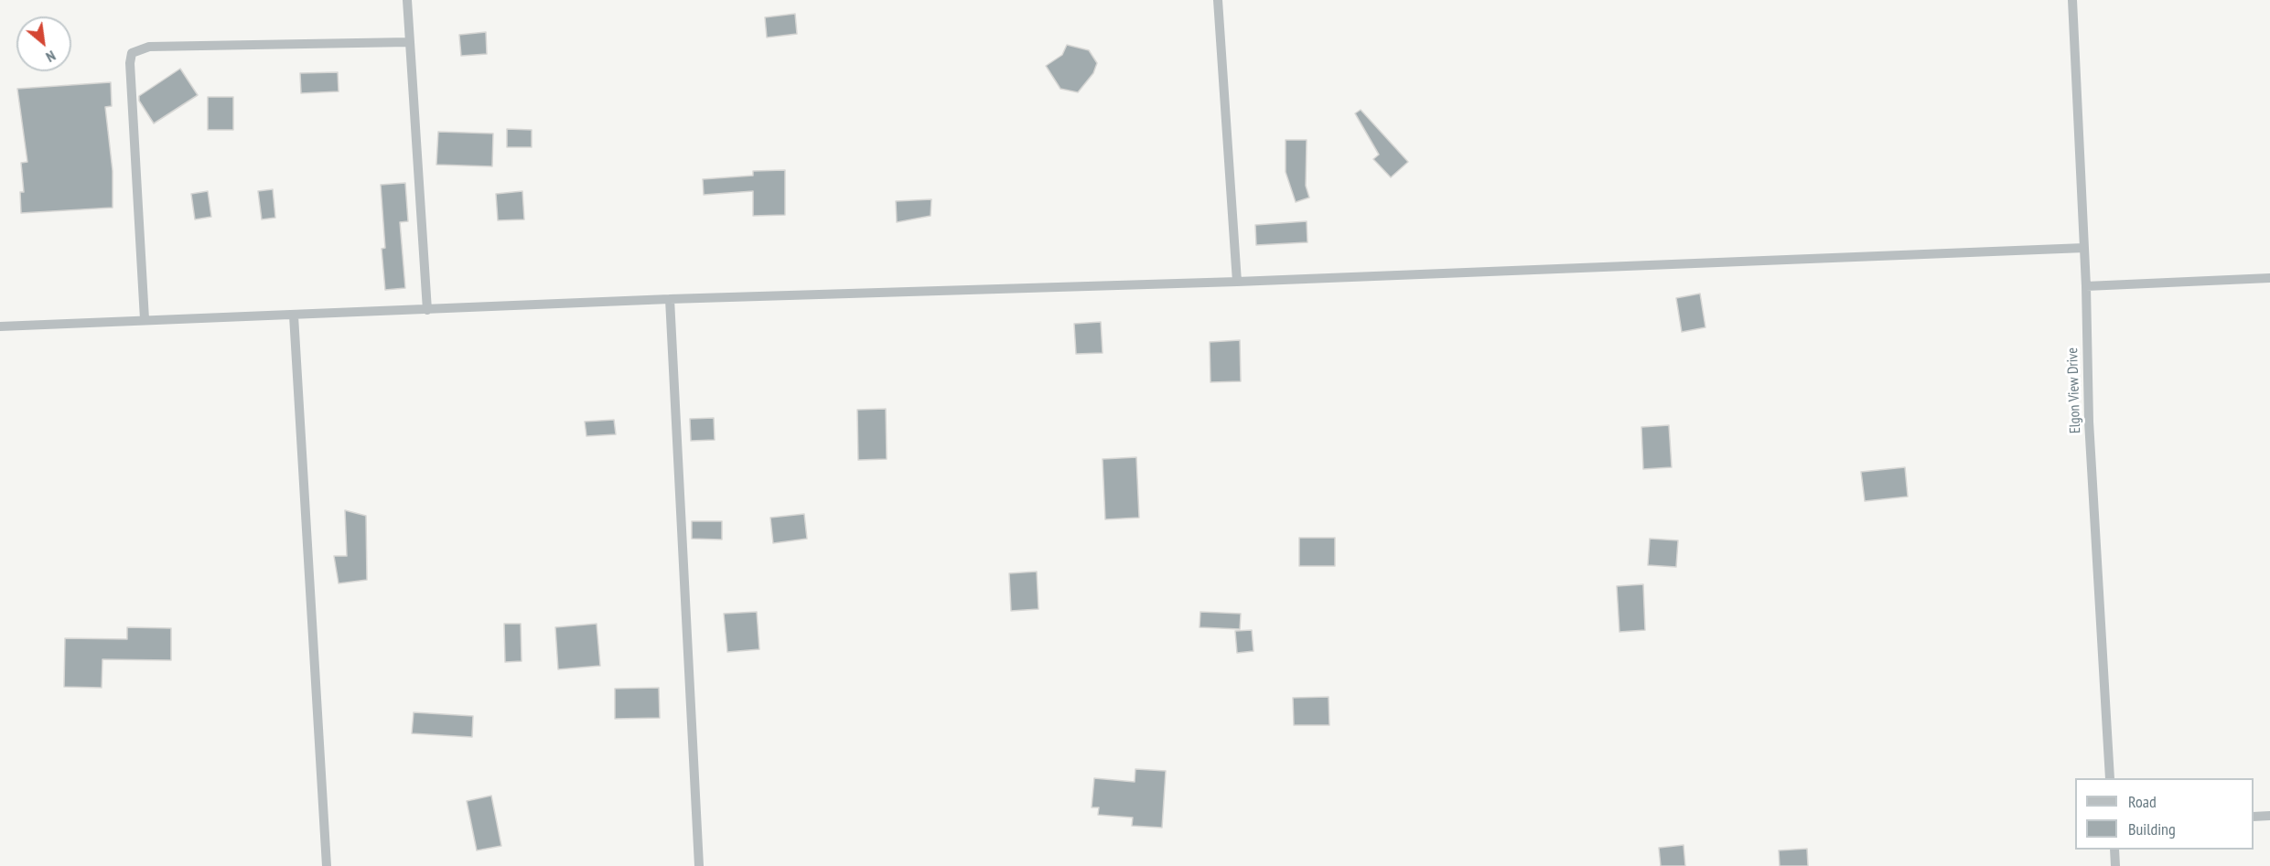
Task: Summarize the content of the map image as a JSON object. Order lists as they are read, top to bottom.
{
  "streets": {
    "street": ["Elgon View Drive"]
  },
  "legend": ["Road", "Building"],
  "north": "bottom right"
}
